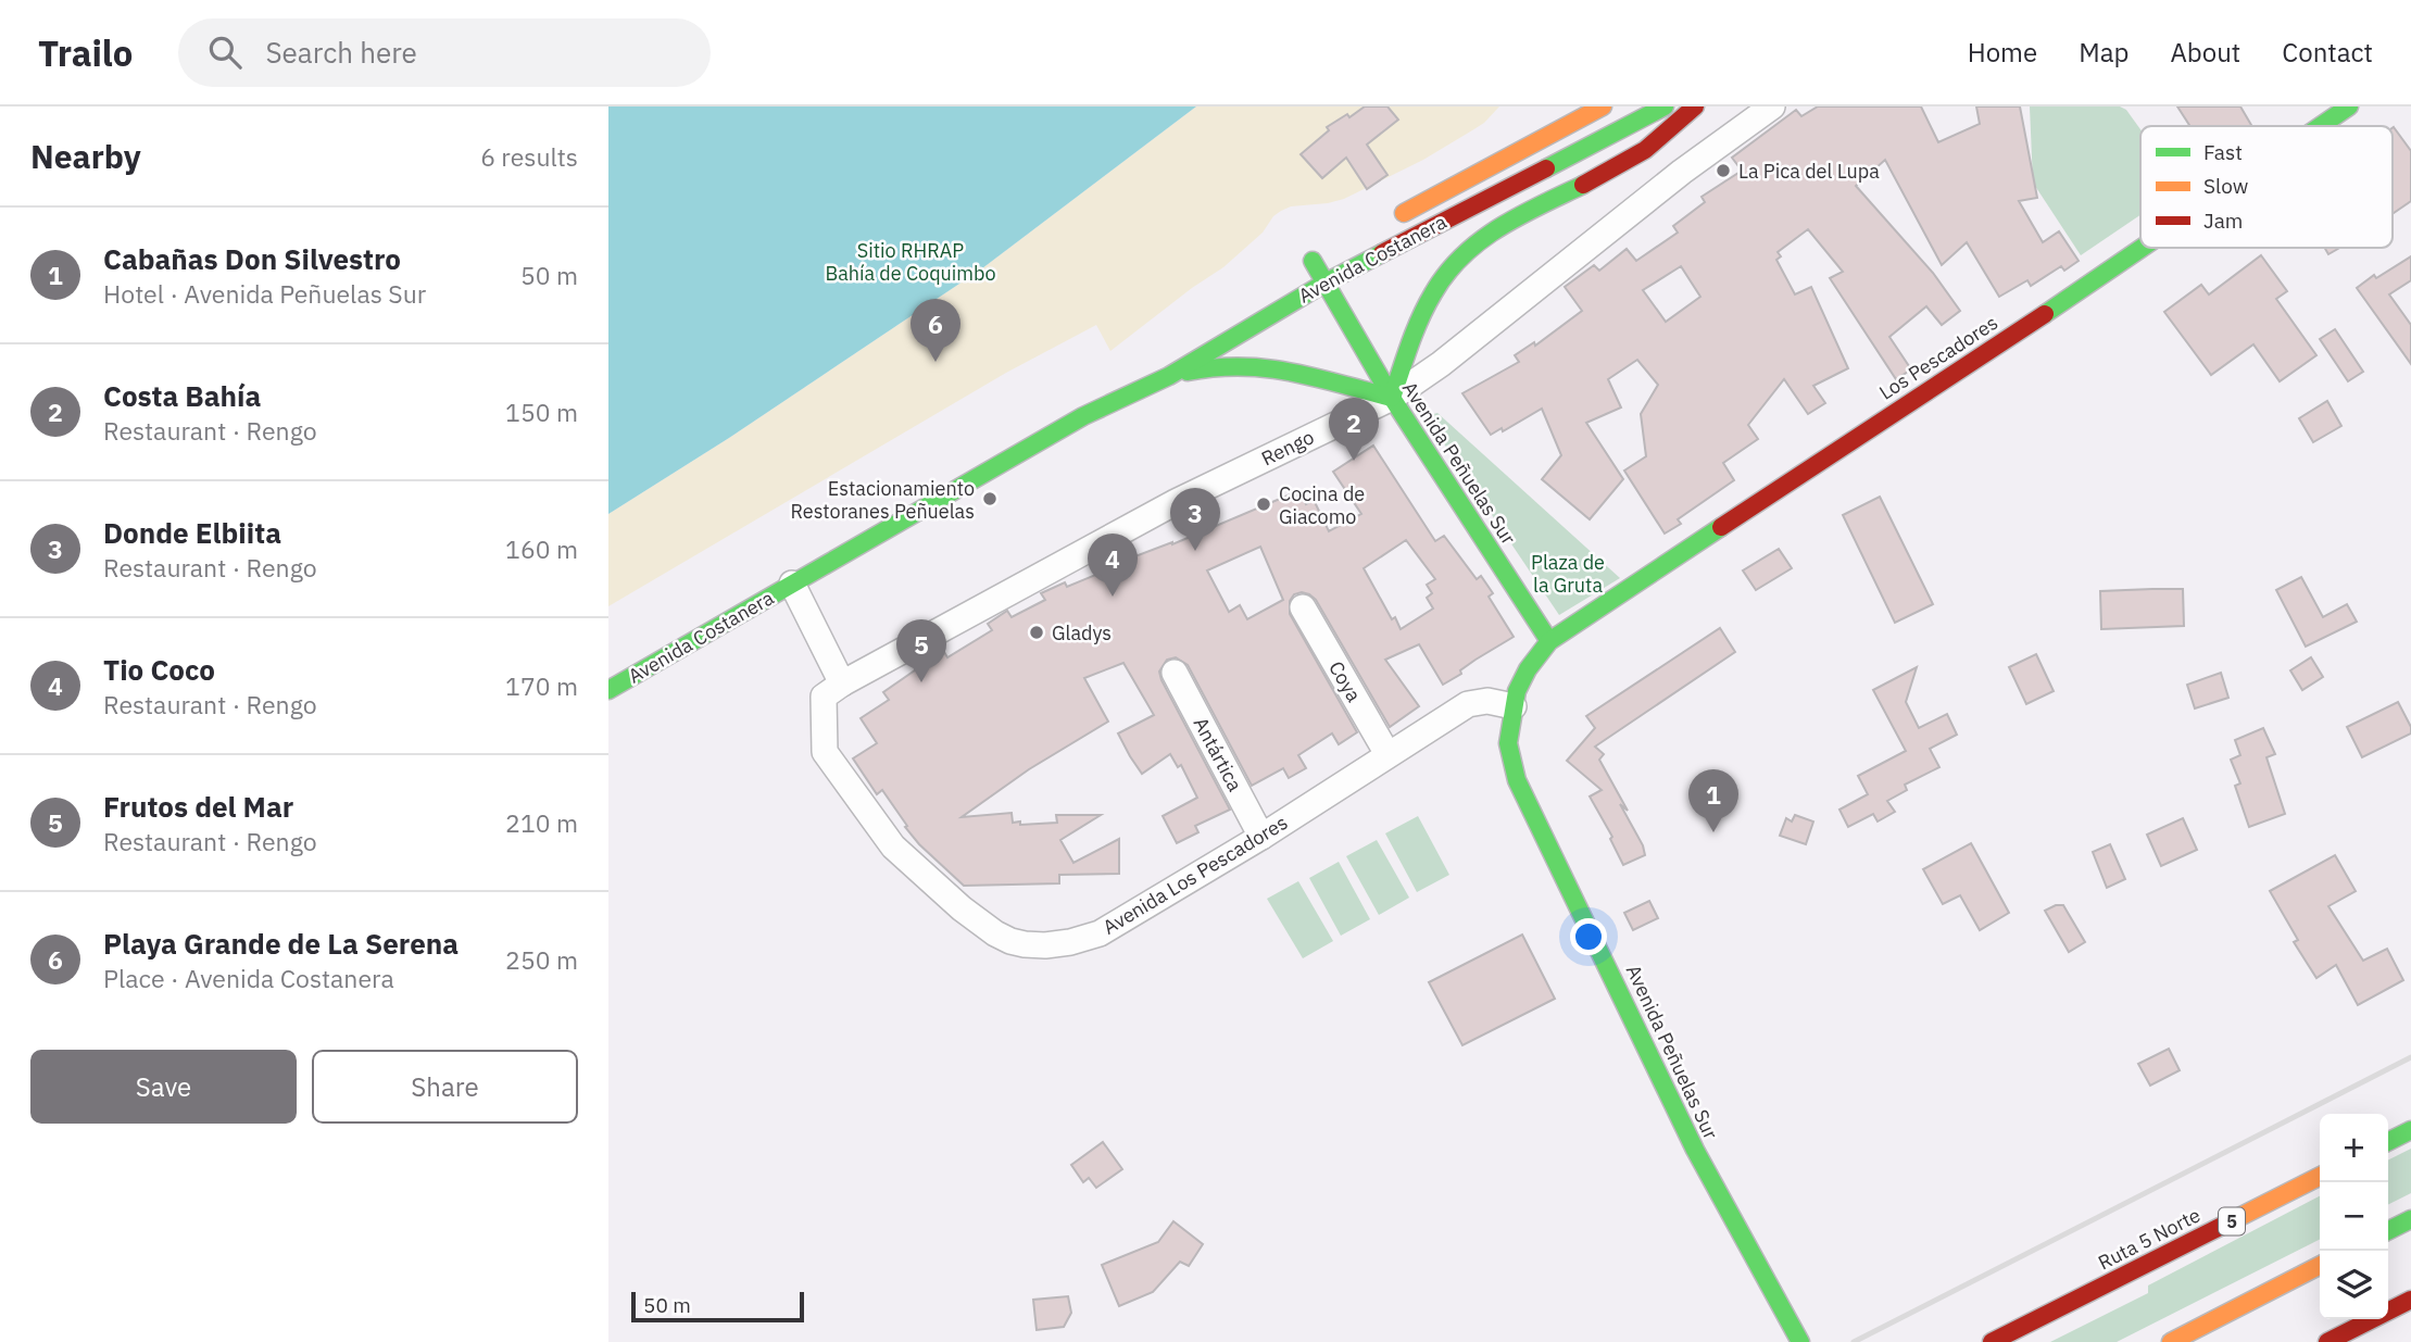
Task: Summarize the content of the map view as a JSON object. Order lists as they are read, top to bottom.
{
  "streets": {
    "main road": [
      "Avenida Costanera",
      "Los Pescadores",
      "Avenida Peñuelas Sur",
      "5",
      "Ruta 5 Norte"
    ],
    "street": [
      "Rengo",
      "Coya",
      "Antártica",
      "Avenida Los Pescadores"
    ]
  },
  "crossings": [
    ["Avenida Costanera", "Rengo"],
    ["Avenida Costanera", "Avenida Peñuelas Sur"],
    ["Avenida Costanera", "Avenida Los Pescadores"],
    ["Los Pescadores", "Avenida Peñuelas Sur"],
    ["Rengo", "Avenida Peñuelas Sur"],
    ["Rengo", "Avenida Los Pescadores"],
    ["Avenida Peñuelas Sur", "Avenida Los Pescadores"],
    ["Coya", "Avenida Los Pescadores"],
    ["Antártica", "Avenida Los Pescadores"]
  ],
  "parks": ["Sitio RHRAP Bahía de Coquimbo", "Plaza de la Gruta"],
  "places": [
    "La Pica del Lupa",
    "Estacionamiento Restoranes Peñuelas",
    "Cocina de Giacomo",
    "Gladys"
  ],
  "legend": ["Fast", "Slow", "Jam"],
  "scale_bar": "50 m",
  "page": {
    "header": "Trailo",
    "search": "Search here",
    "nav": [
      "Home",
      "Map",
      "About",
      "Contact"
    ],
    "heading": ["Nearby", "6 results"],
    "list": [
      {
        "mark": "1",
        "name": "Cabañas Don Silvestro",
        "note": "Hotel · Avenida Peñuelas Sur",
        "value": "50 m"
      },
      {
        "mark": "2",
        "name": "Costa Bahía",
        "note": "Restaurant · Rengo",
        "value": "150 m"
      },
      {
        "mark": "3",
        "name": "Donde Elbiita",
        "note": "Restaurant · Rengo",
        "value": "160 m"
      },
      {
        "mark": "4",
        "name": "Tio Coco",
        "note": "Restaurant · Rengo",
        "value": "170 m"
      },
      {
        "mark": "5",
        "name": "Frutos del Mar",
        "note": "Restaurant · Rengo",
        "value": "210 m"
      },
      {
        "mark": "6",
        "name": "Playa Grande de La Serena",
        "note": "Place · Avenida Costanera",
        "value": "250 m"
      }
    ],
    "pins": [
      "6",
      "2",
      "3",
      "4",
      "5",
      "1"
    ],
    "buttons": ["Save", "Share"],
    "map_buttons": ["+", "−"],
    "scale": "50 m"
  }
}
